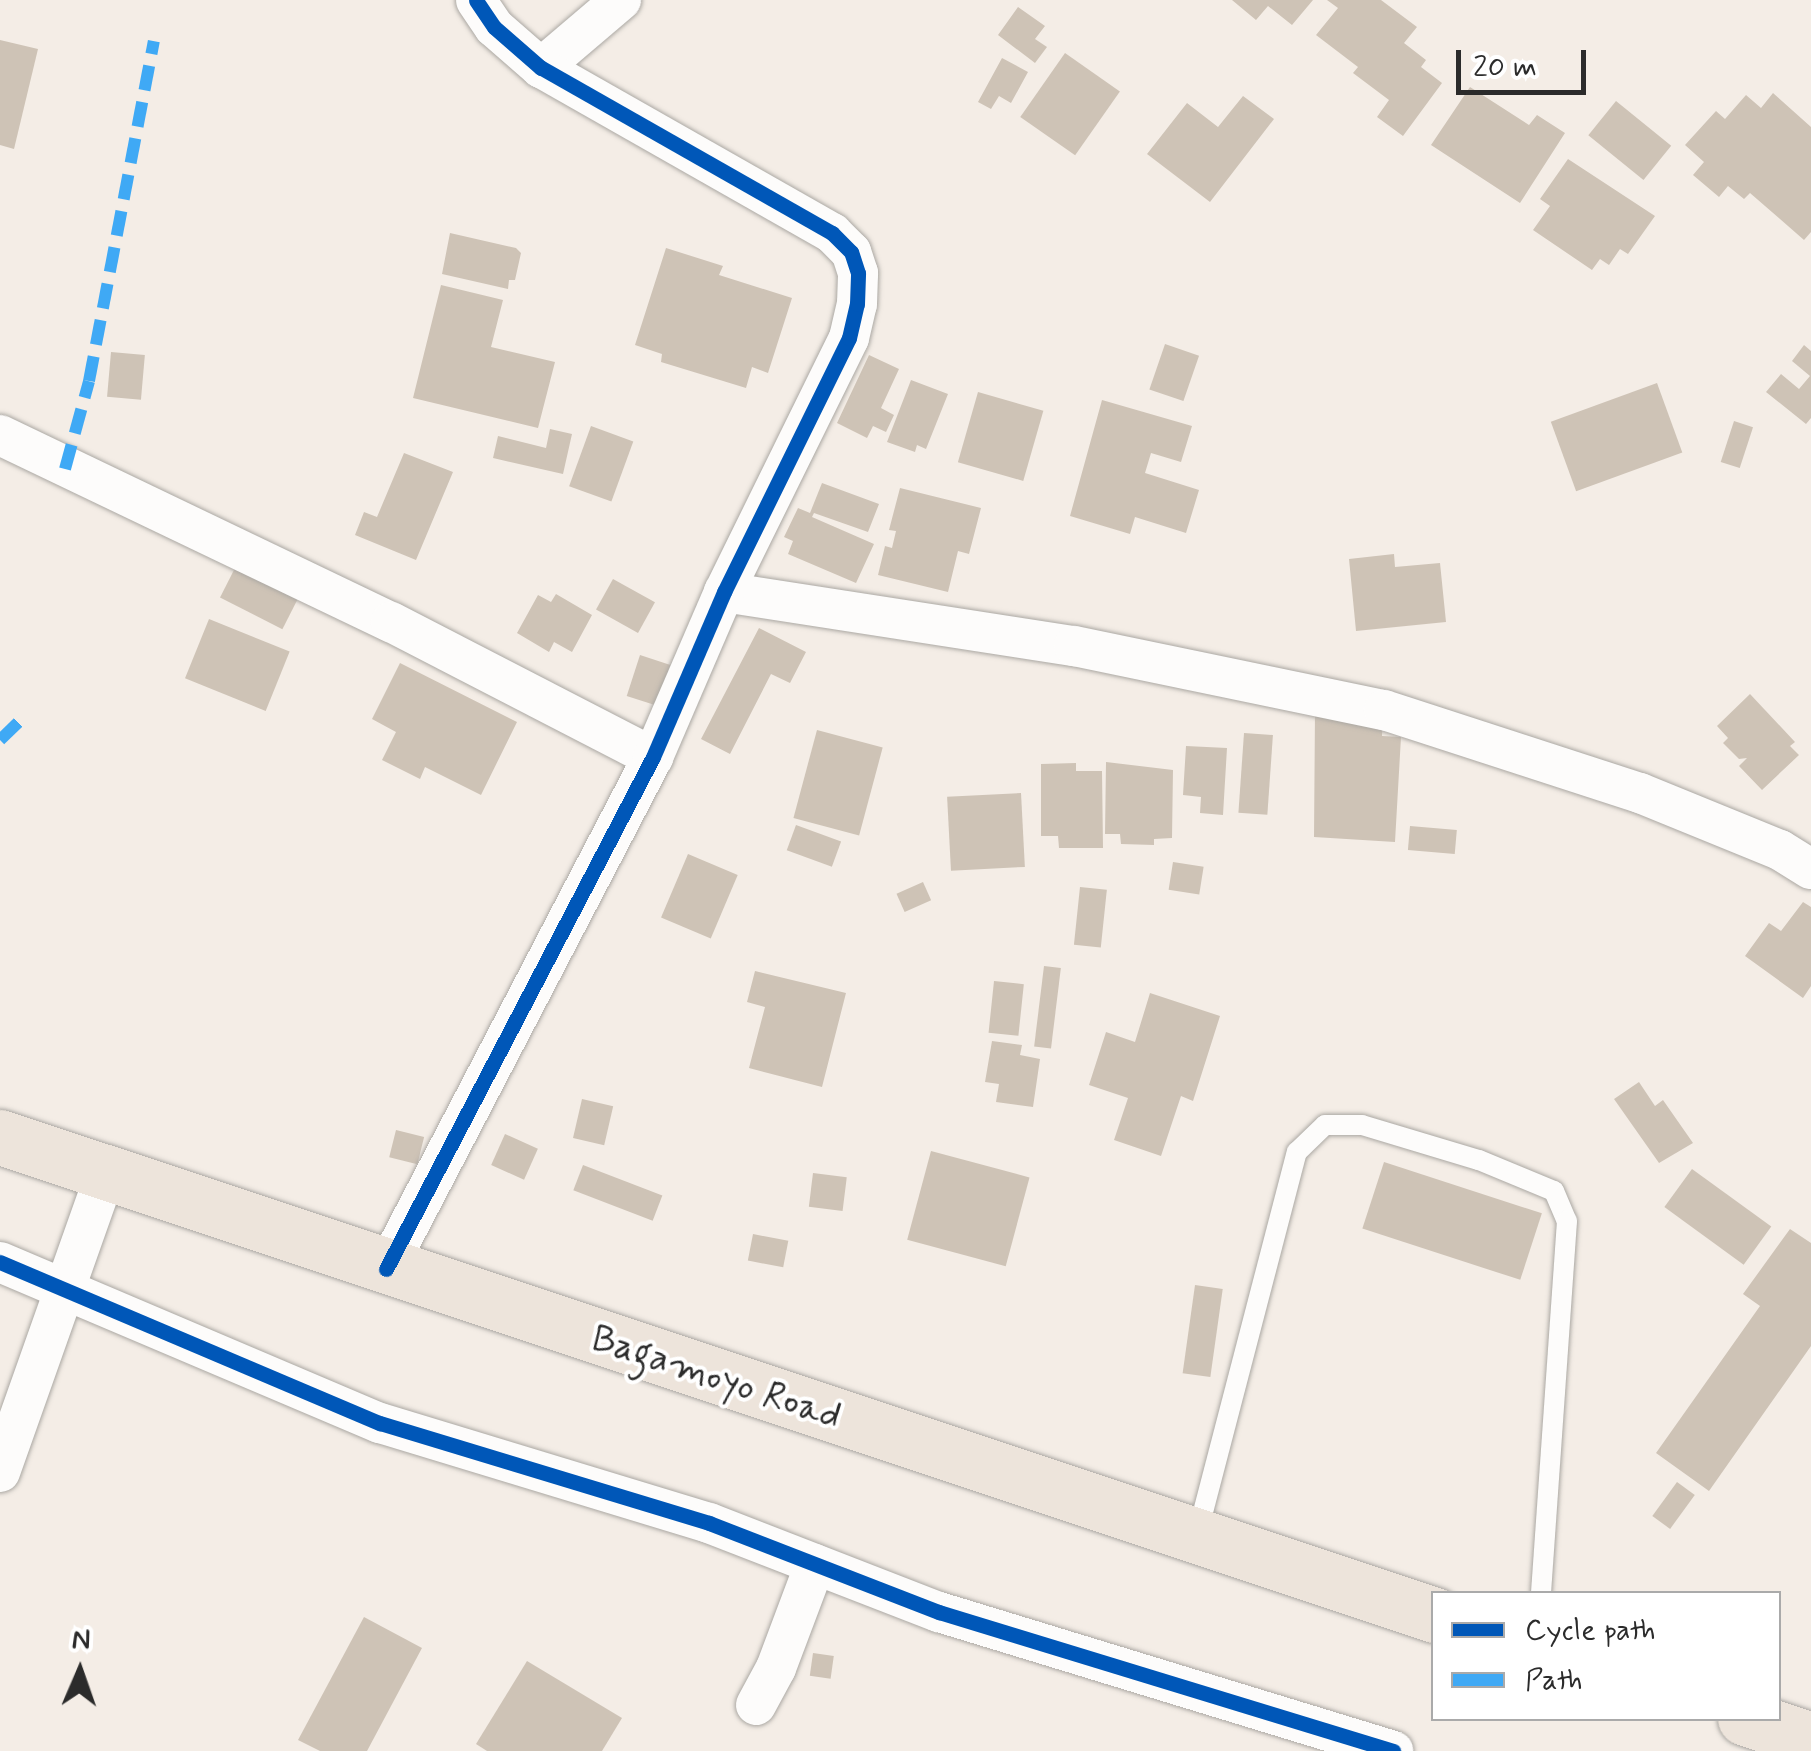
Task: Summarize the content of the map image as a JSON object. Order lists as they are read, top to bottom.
{
  "streets": {
    "highway": ["Bagamoyo Road"]
  },
  "legend": ["Cycle path", "Path"],
  "scale_bar": "20 m",
  "north": "top"
}
